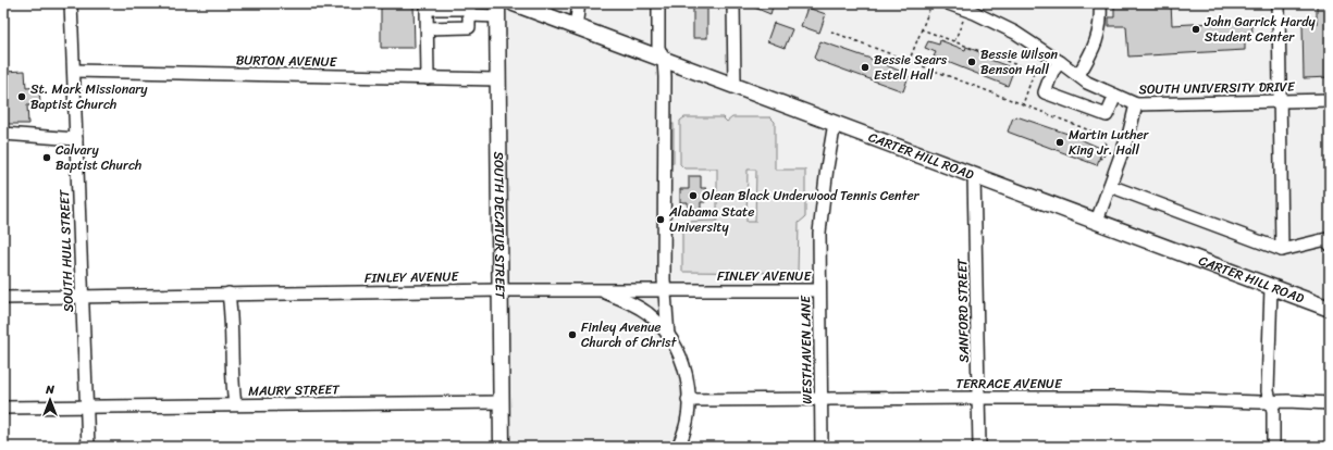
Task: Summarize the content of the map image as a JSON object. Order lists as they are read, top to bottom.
{
  "streets": {
    "main road": ["CARTER HILL ROAD", "SOUTH DECATUR STREET"],
    "street": [
      "BURTON AVENUE",
      "SOUTH UNIVERSITY DRIVE",
      "SOUTH HULL STREET",
      "FINLEY AVENUE",
      "SANFORD STREET",
      "WESTHAVEN LANE",
      "TERRACE AVENUE",
      "MAURY STREET"
    ]
  },
  "crossings": [
    ["BURTON AVENUE", "SOUTH DECATUR STREET"],
    ["BURTON AVENUE", "SOUTH HULL STREET"],
    ["CARTER HILL ROAD", "SANFORD STREET"],
    ["CARTER HILL ROAD", "WESTHAVEN LANE"],
    ["SOUTH DECATUR STREET", "FINLEY AVENUE"],
    ["SOUTH DECATUR STREET", "MAURY STREET"],
    ["SOUTH HULL STREET", "FINLEY AVENUE"],
    ["SOUTH HULL STREET", "MAURY STREET"],
    ["FINLEY AVENUE", "WESTHAVEN LANE"],
    ["SANFORD STREET", "TERRACE AVENUE"],
    ["WESTHAVEN LANE", "TERRACE AVENUE"]
  ],
  "places": [
    "John Garrick Hardy Student Center",
    "Bessie Wilson Benson Hall",
    "Bessie Sears Estell Hall",
    "St. Mark Missionary Baptist Church",
    "Martin Luther King Jr. Hall",
    "Calvary Baptist Church",
    "Olean Black Underwood Tennis Center",
    "Alabama State University",
    "Finley Avenue Church of Christ"
  ],
  "north": "top"
}
